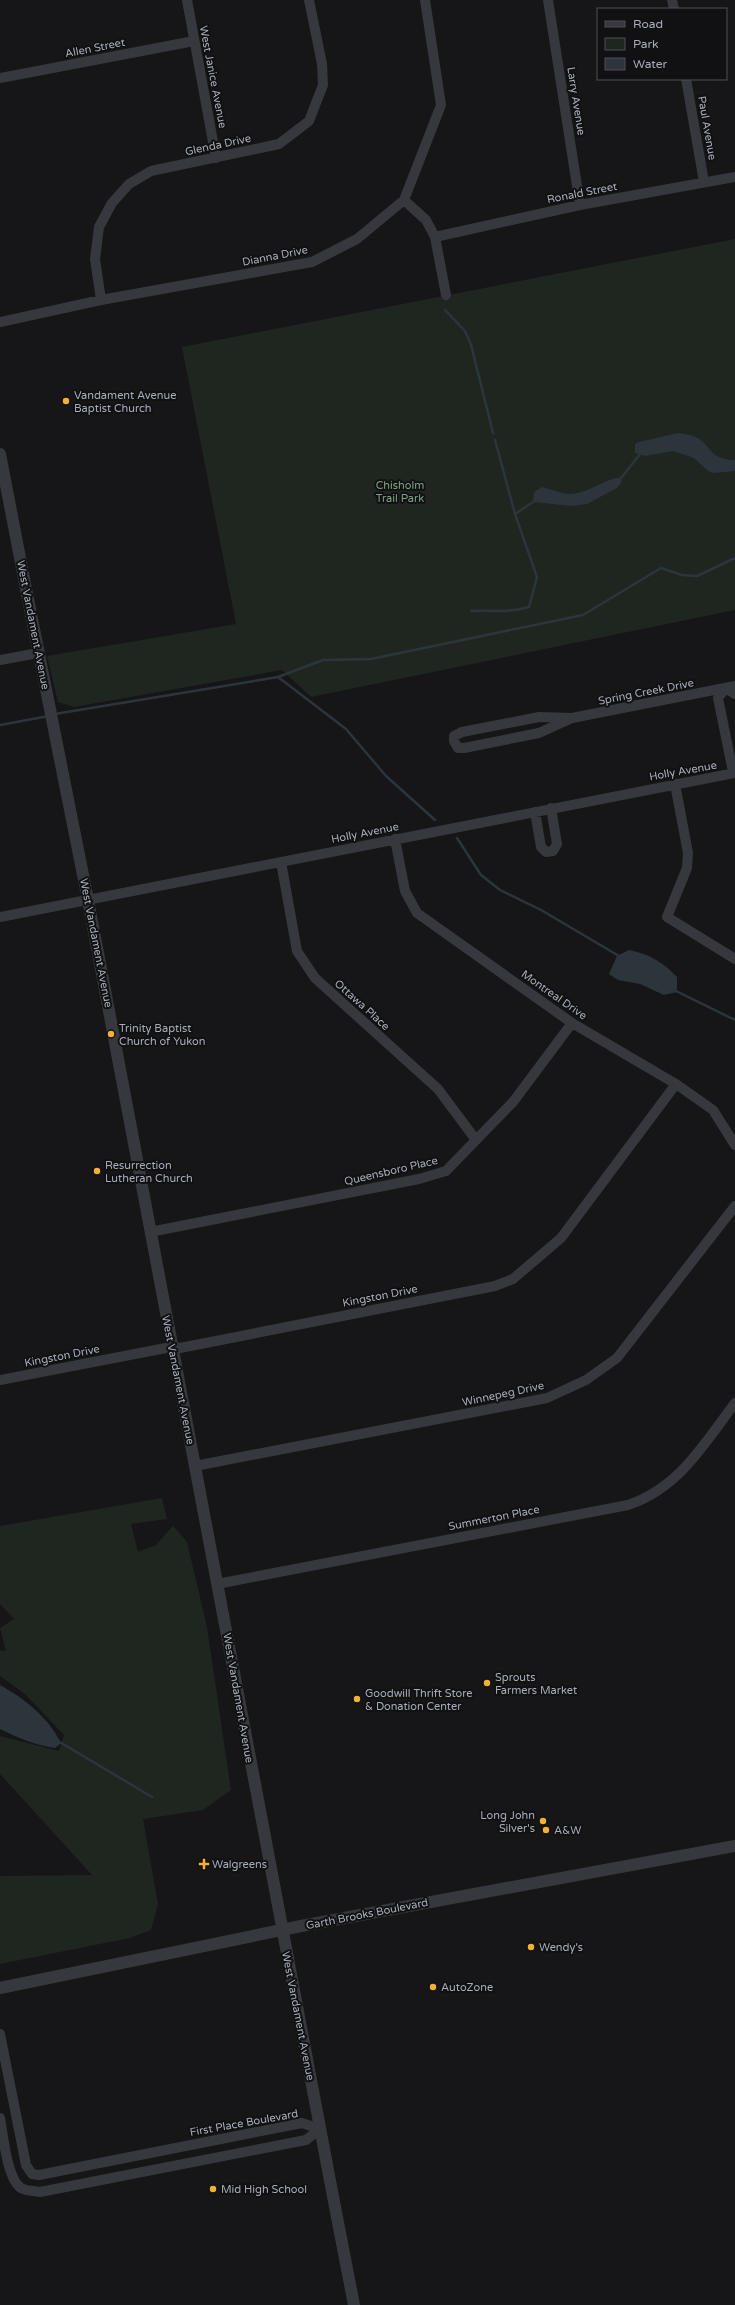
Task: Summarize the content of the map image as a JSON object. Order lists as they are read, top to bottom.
{
  "streets": {
    "street": [
      "Allen Street",
      "West Janice Avenue",
      "Larry Avenue",
      "Paul Avenue",
      "Glenda Drive",
      "Ronald Street",
      "Dianna Drive",
      "West Vandament Avenue",
      "Spring Creek Drive",
      "Holly Avenue",
      "Montreal Drive",
      "Ottawa Place",
      "Queensboro Place",
      "Kingston Drive",
      "Winnepeg Drive",
      "Summerton Place",
      "Garth Brooks Boulevard",
      "First Place Boulevard"
    ]
  },
  "crossings": [
    ["Allen Street", "West Janice Avenue"],
    ["West Janice Avenue", "Glenda Drive"],
    ["Larry Avenue", "Ronald Street"],
    ["Paul Avenue", "Ronald Street"],
    ["Glenda Drive", "Dianna Drive"],
    ["West Vandament Avenue", "Holly Avenue"],
    ["West Vandament Avenue", "Queensboro Place"],
    ["West Vandament Avenue", "Kingston Drive"],
    ["West Vandament Avenue", "Winnepeg Drive"],
    ["West Vandament Avenue", "Summerton Place"],
    ["West Vandament Avenue", "Garth Brooks Boulevard"],
    ["West Vandament Avenue", "First Place Boulevard"],
    ["Holly Avenue", "Montreal Drive"],
    ["Holly Avenue", "Ottawa Place"],
    ["Montreal Drive", "Queensboro Place"],
    ["Montreal Drive", "Kingston Drive"],
    ["Ottawa Place", "Queensboro Place"]
  ],
  "parks": ["Chisholm Trail Park"],
  "places": {
    "other": [
      "Vandament Avenue Baptist Church",
      "Trinity Baptist Church of Yukon",
      "Resurrection Lutheran Church",
      "Sprouts Farmers Market",
      "Goodwill Thrift Store & Donation Center",
      "Long John Silver's",
      "A&W",
      "Wendy's",
      "AutoZone",
      "Mid High School"
    ],
    "health": ["Walgreens"]
  },
  "legend": ["Road", "Park", "Water"]
}
